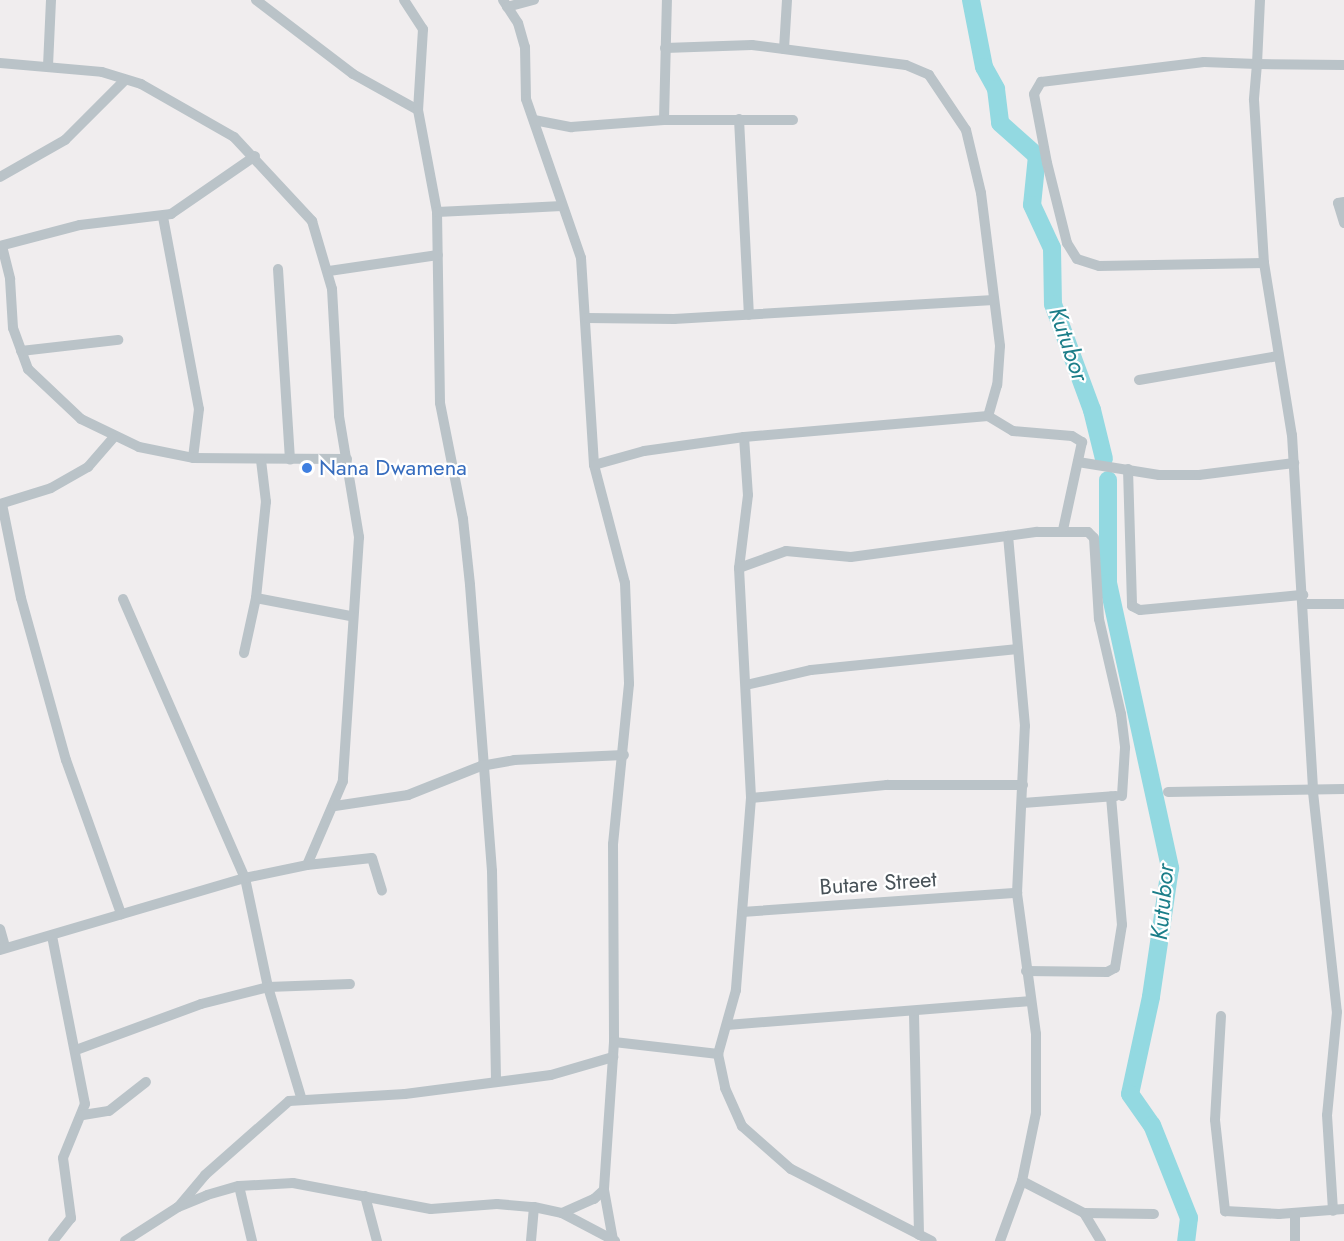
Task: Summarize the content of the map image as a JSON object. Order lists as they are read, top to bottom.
{
  "streets": {
    "street": ["Butare Street"]
  },
  "water": ["Kutubor"],
  "places": ["Nana Dwamena"]
}
